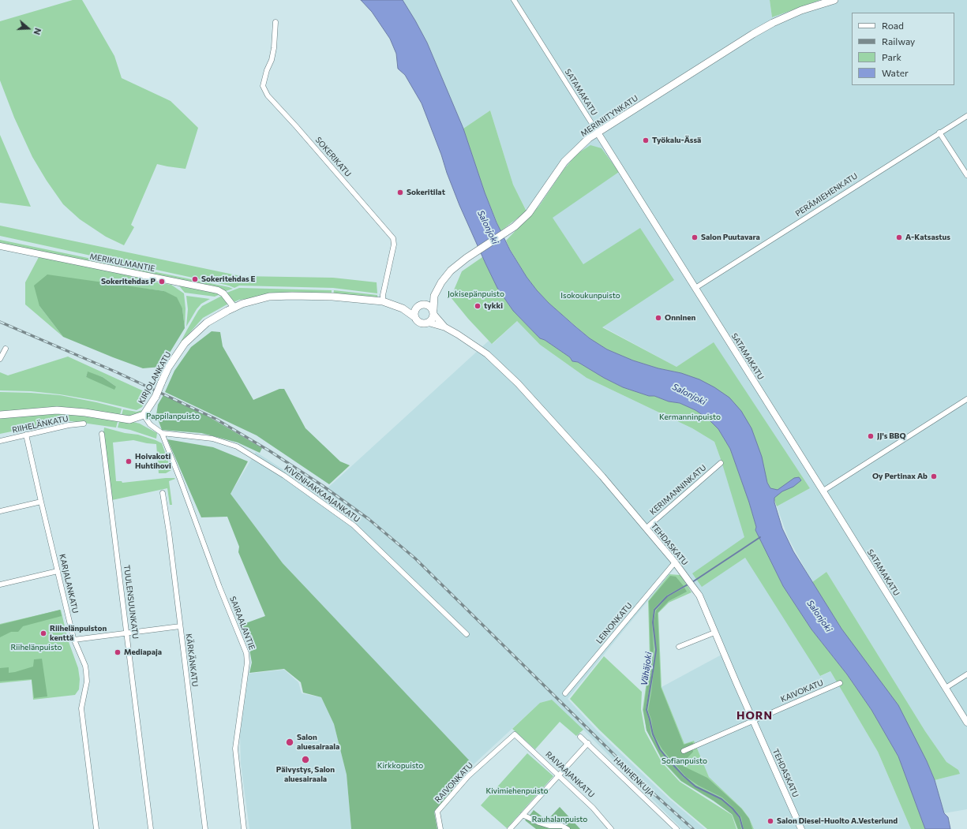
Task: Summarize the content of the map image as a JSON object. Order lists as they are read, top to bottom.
{
  "streets": {
    "main road": ["MERINIITYNKATU", "KIRJOLANKATU"],
    "street": [
      "SATAMAKATU",
      "SOKERIKATU",
      "PERÄMIEHENKATU",
      "MERIKULMANTIE",
      "RIIHELÄNKATU",
      "KERIMANNINKATU",
      "KIVENHAKKAAJANKATU",
      "TEHDASKATU",
      "KARJALANKATU",
      "TUULENSUUNKATU",
      "SAIRAALANTIE",
      "LEINONKATU",
      "KÄRKÄNKATU",
      "KAIVOKATU",
      "RAIVAAJANKATU",
      "HANHENKUJA",
      "RAIVONKATU"
    ]
  },
  "crossings": [
    ["SATAMAKATU", "MERINIITYNKATU"],
    ["SATAMAKATU", "PERÄMIEHENKATU"],
    ["MERINIITYNKATU", "KIRJOLANKATU"],
    ["MERINIITYNKATU", "TEHDASKATU"],
    ["SOKERIKATU", "KIRJOLANKATU"],
    ["MERIKULMANTIE", "KIRJOLANKATU"],
    ["KIRJOLANKATU", "TEHDASKATU"],
    ["RIIHELÄNKATU", "KARJALANKATU"],
    ["KERIMANNINKATU", "TEHDASKATU"],
    ["KIVENHAKKAAJANKATU", "SAIRAALANTIE"],
    ["TEHDASKATU", "LEINONKATU"],
    ["TEHDASKATU", "KAIVOKATU"],
    ["RAIVAAJANKATU", "RAIVONKATU"]
  ],
  "districts": ["HORN"],
  "water": ["Salonjoki", "Vähäjoki"],
  "parks": [
    "Jokisepänpuisto",
    "Isokoukunpuisto",
    "Pappilanpuisto",
    "Kermanninpuisto",
    "Riihelänpuisto",
    "Sofianpuisto",
    "Kirkkopuisto",
    "Kivimiehenpuisto",
    "Rauhalanpuisto"
  ],
  "places": [
    "Työkalu-Ässä",
    "Sokeritilat",
    "Salon Puutavara",
    "A-Katsastus",
    "Sokeritehdas E",
    "Sokeritehdas P",
    "tykki",
    "Onninen",
    "JJ's BBQ",
    "Hoivakoti Huhtihovi",
    "Oy Pertinax Ab",
    "Riihelänpuiston kenttä",
    "Mediapaja",
    "Salon aluesairaala",
    "Päivystys, Salon aluesairaala",
    "Salon Diesel-Huolto A.Vesterlund"
  ],
  "legend": [
    "Road",
    "Railway",
    "Park",
    "Water"
  ],
  "north": "right"
}
